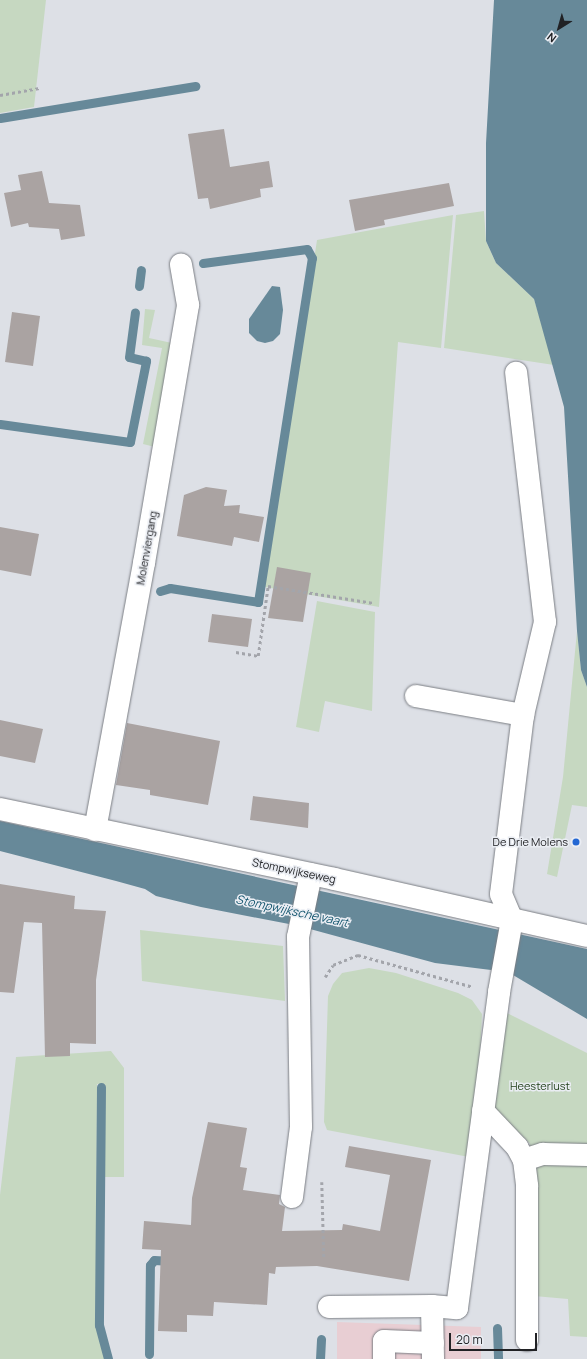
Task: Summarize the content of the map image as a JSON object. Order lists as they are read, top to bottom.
{
  "streets": {
    "street": ["Molenviergang", "Stompwijkseweg"]
  },
  "crossings": [
    ["Molenviergang", "Stompwijkseweg"]
  ],
  "water": ["Stompwijksche vaart"],
  "parks": ["Heesterlust"],
  "places": ["De Drie Molens"],
  "scale_bar": "20 m",
  "north": "bottom left"
}
